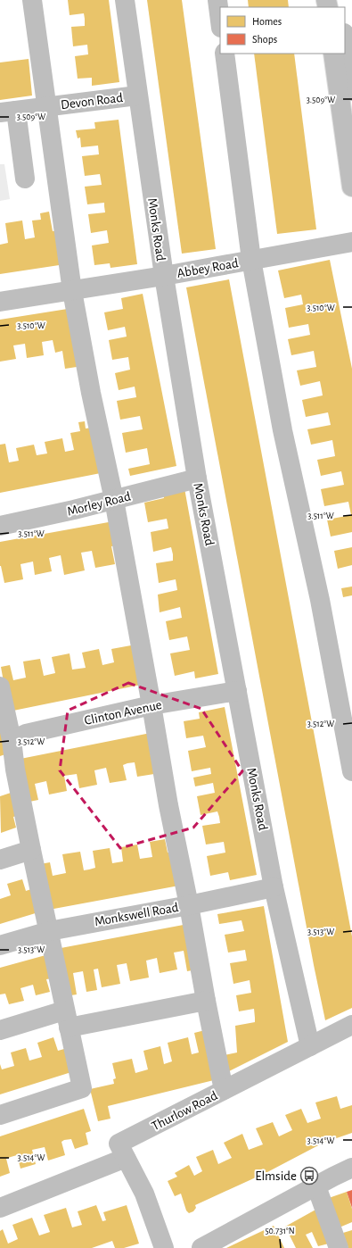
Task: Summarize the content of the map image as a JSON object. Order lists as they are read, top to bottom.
{
  "streets": {
    "street": [
      "Devon Road",
      "Monks Road",
      "Abbey Road",
      "Morley Road",
      "Clinton Avenue",
      "Monkswell Road",
      "Thurlow Road"
    ]
  },
  "crossings": [
    ["Devon Road", "Monks Road"],
    ["Monks Road", "Abbey Road"],
    ["Monks Road", "Morley Road"],
    ["Monks Road", "Clinton Avenue"],
    ["Monks Road", "Monkswell Road"],
    ["Monks Road", "Thurlow Road"]
  ],
  "places": {
    "bus stop": ["Elmside"]
  },
  "legend": ["Homes", "Shops"],
  "coordinates": [
    "3.509°W",
    "3.510°W",
    "3.511°W",
    "3.512°W",
    "3.513°W",
    "3.514°W",
    "50.731°N"
  ]
}
